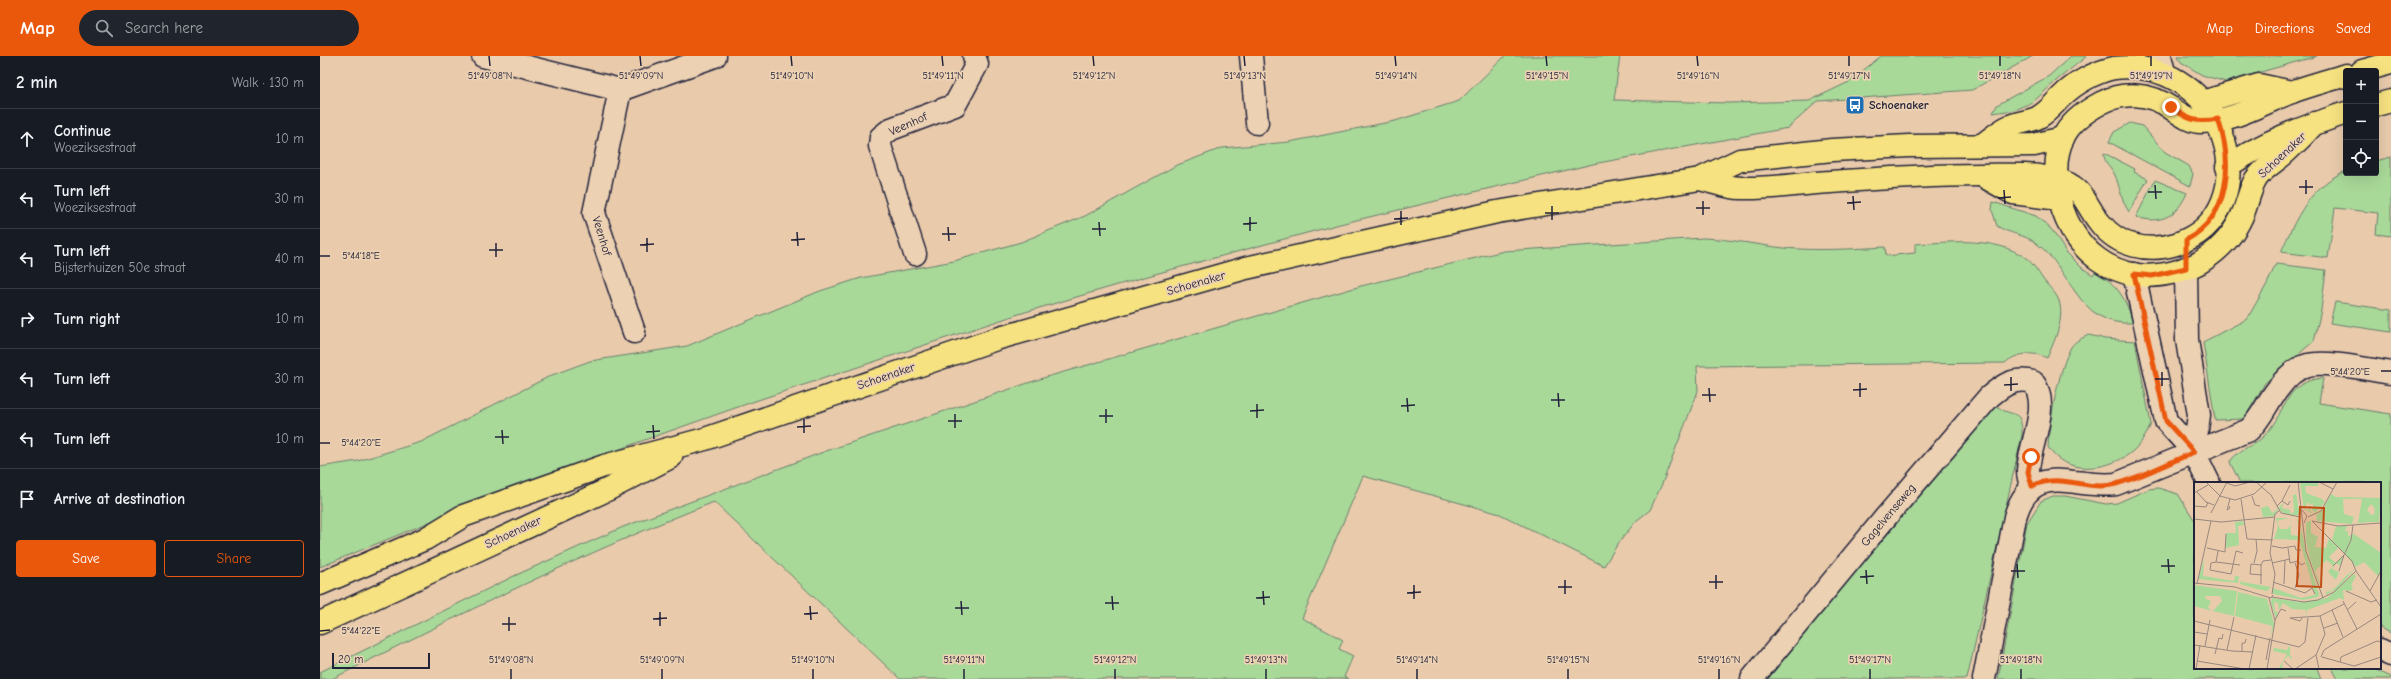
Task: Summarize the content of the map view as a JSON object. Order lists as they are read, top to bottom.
{
  "streets": {
    "main road": ["Schoenaker"],
    "street": ["Veenhof", "Gagelvenseweg"]
  },
  "places": {
    "bus stop": ["Schoenaker"]
  },
  "scale_bar": "20 m",
  "page": {
    "header": "Map",
    "search": "Search here",
    "nav": ["Map", "Directions", "Saved"],
    "heading": ["2 min", "Walk · 130 m"],
    "map_buttons": ["+", "−"],
    "list": [
      ["Continue", "Woeziksestraat", "10 m"],
      ["Turn left", "Woeziksestraat", "30 m"],
      ["Turn left", "Bijsterhuizen 50e straat", "40 m"],
      ["Turn right", "10 m"],
      ["Turn left", "30 m"],
      ["Turn left", "10 m"],
      "Arrive at destination"
    ],
    "buttons": ["Save", "Share"],
    "scale": "20 m"
  },
  "coordinates": [
    "51°49'08\"N",
    "51°49'09\"N",
    "51°49'10\"N",
    "51°49'11\"N",
    "51°49'12\"N",
    "51°49'13\"N",
    "51°49'14\"N",
    "51°49'15\"N",
    "51°49'16\"N",
    "51°49'17\"N",
    "51°49'18\"N",
    "51°49'19\"N",
    "5°44'18\"E",
    "5°44'20\"E",
    "5°44'22\"E"
  ]
}
